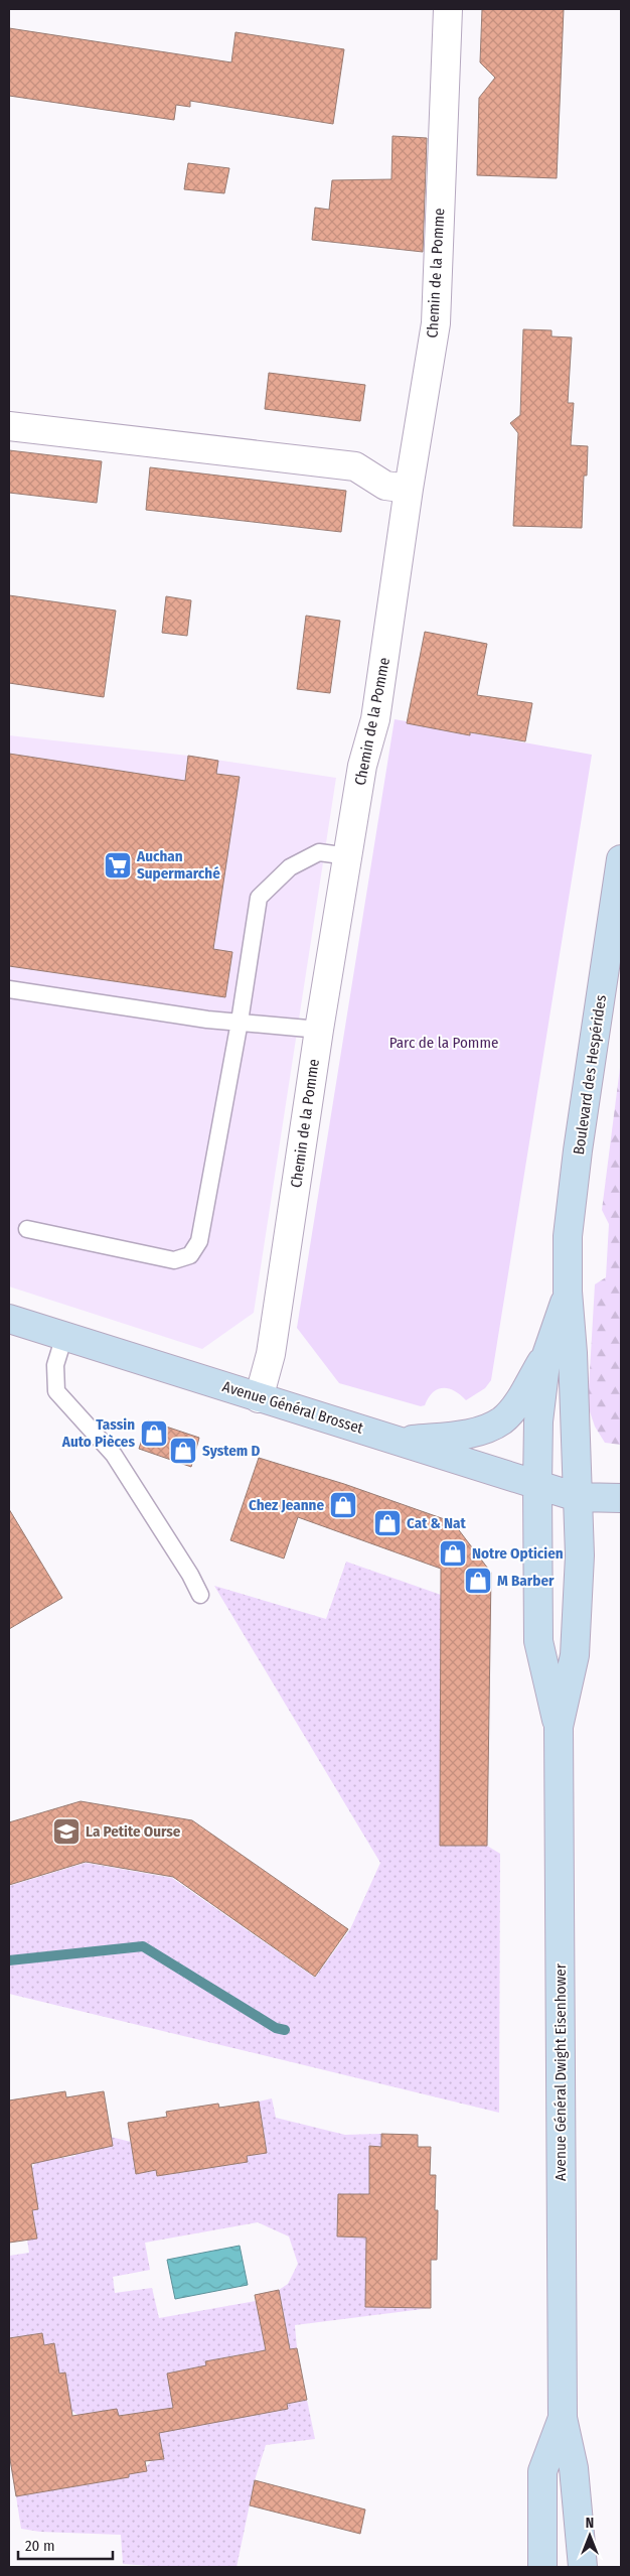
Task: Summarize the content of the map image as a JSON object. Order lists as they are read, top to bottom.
{
  "streets": {
    "main road": ["Boulevard des Hespérides", "Avenue Général Brosset", "Avenue Général Dwight Eisenhower"],
    "street": ["Chemin de la Pomme"]
  },
  "crossings": [
    ["Chemin de la Pomme", "Avenue Général Brosset"],
    ["Boulevard des Hespérides", "Avenue Général Brosset"],
    ["Boulevard des Hespérides", "Avenue Général Dwight Eisenhower"],
    ["Avenue Général Brosset", "Avenue Général Dwight Eisenhower"]
  ],
  "parks": ["Parc de la Pomme"],
  "places": {
    "supermarket": ["Auchan Supermarché"],
    "shop": [
      "Tassin Auto Pièces",
      "System D",
      "Chez Jeanne",
      "Cat & Nat",
      "Notre Opticien",
      "M Barber"
    ],
    "school or university": ["La Petite Ourse"]
  },
  "scale_bar": "20 m",
  "north": "top"
}
